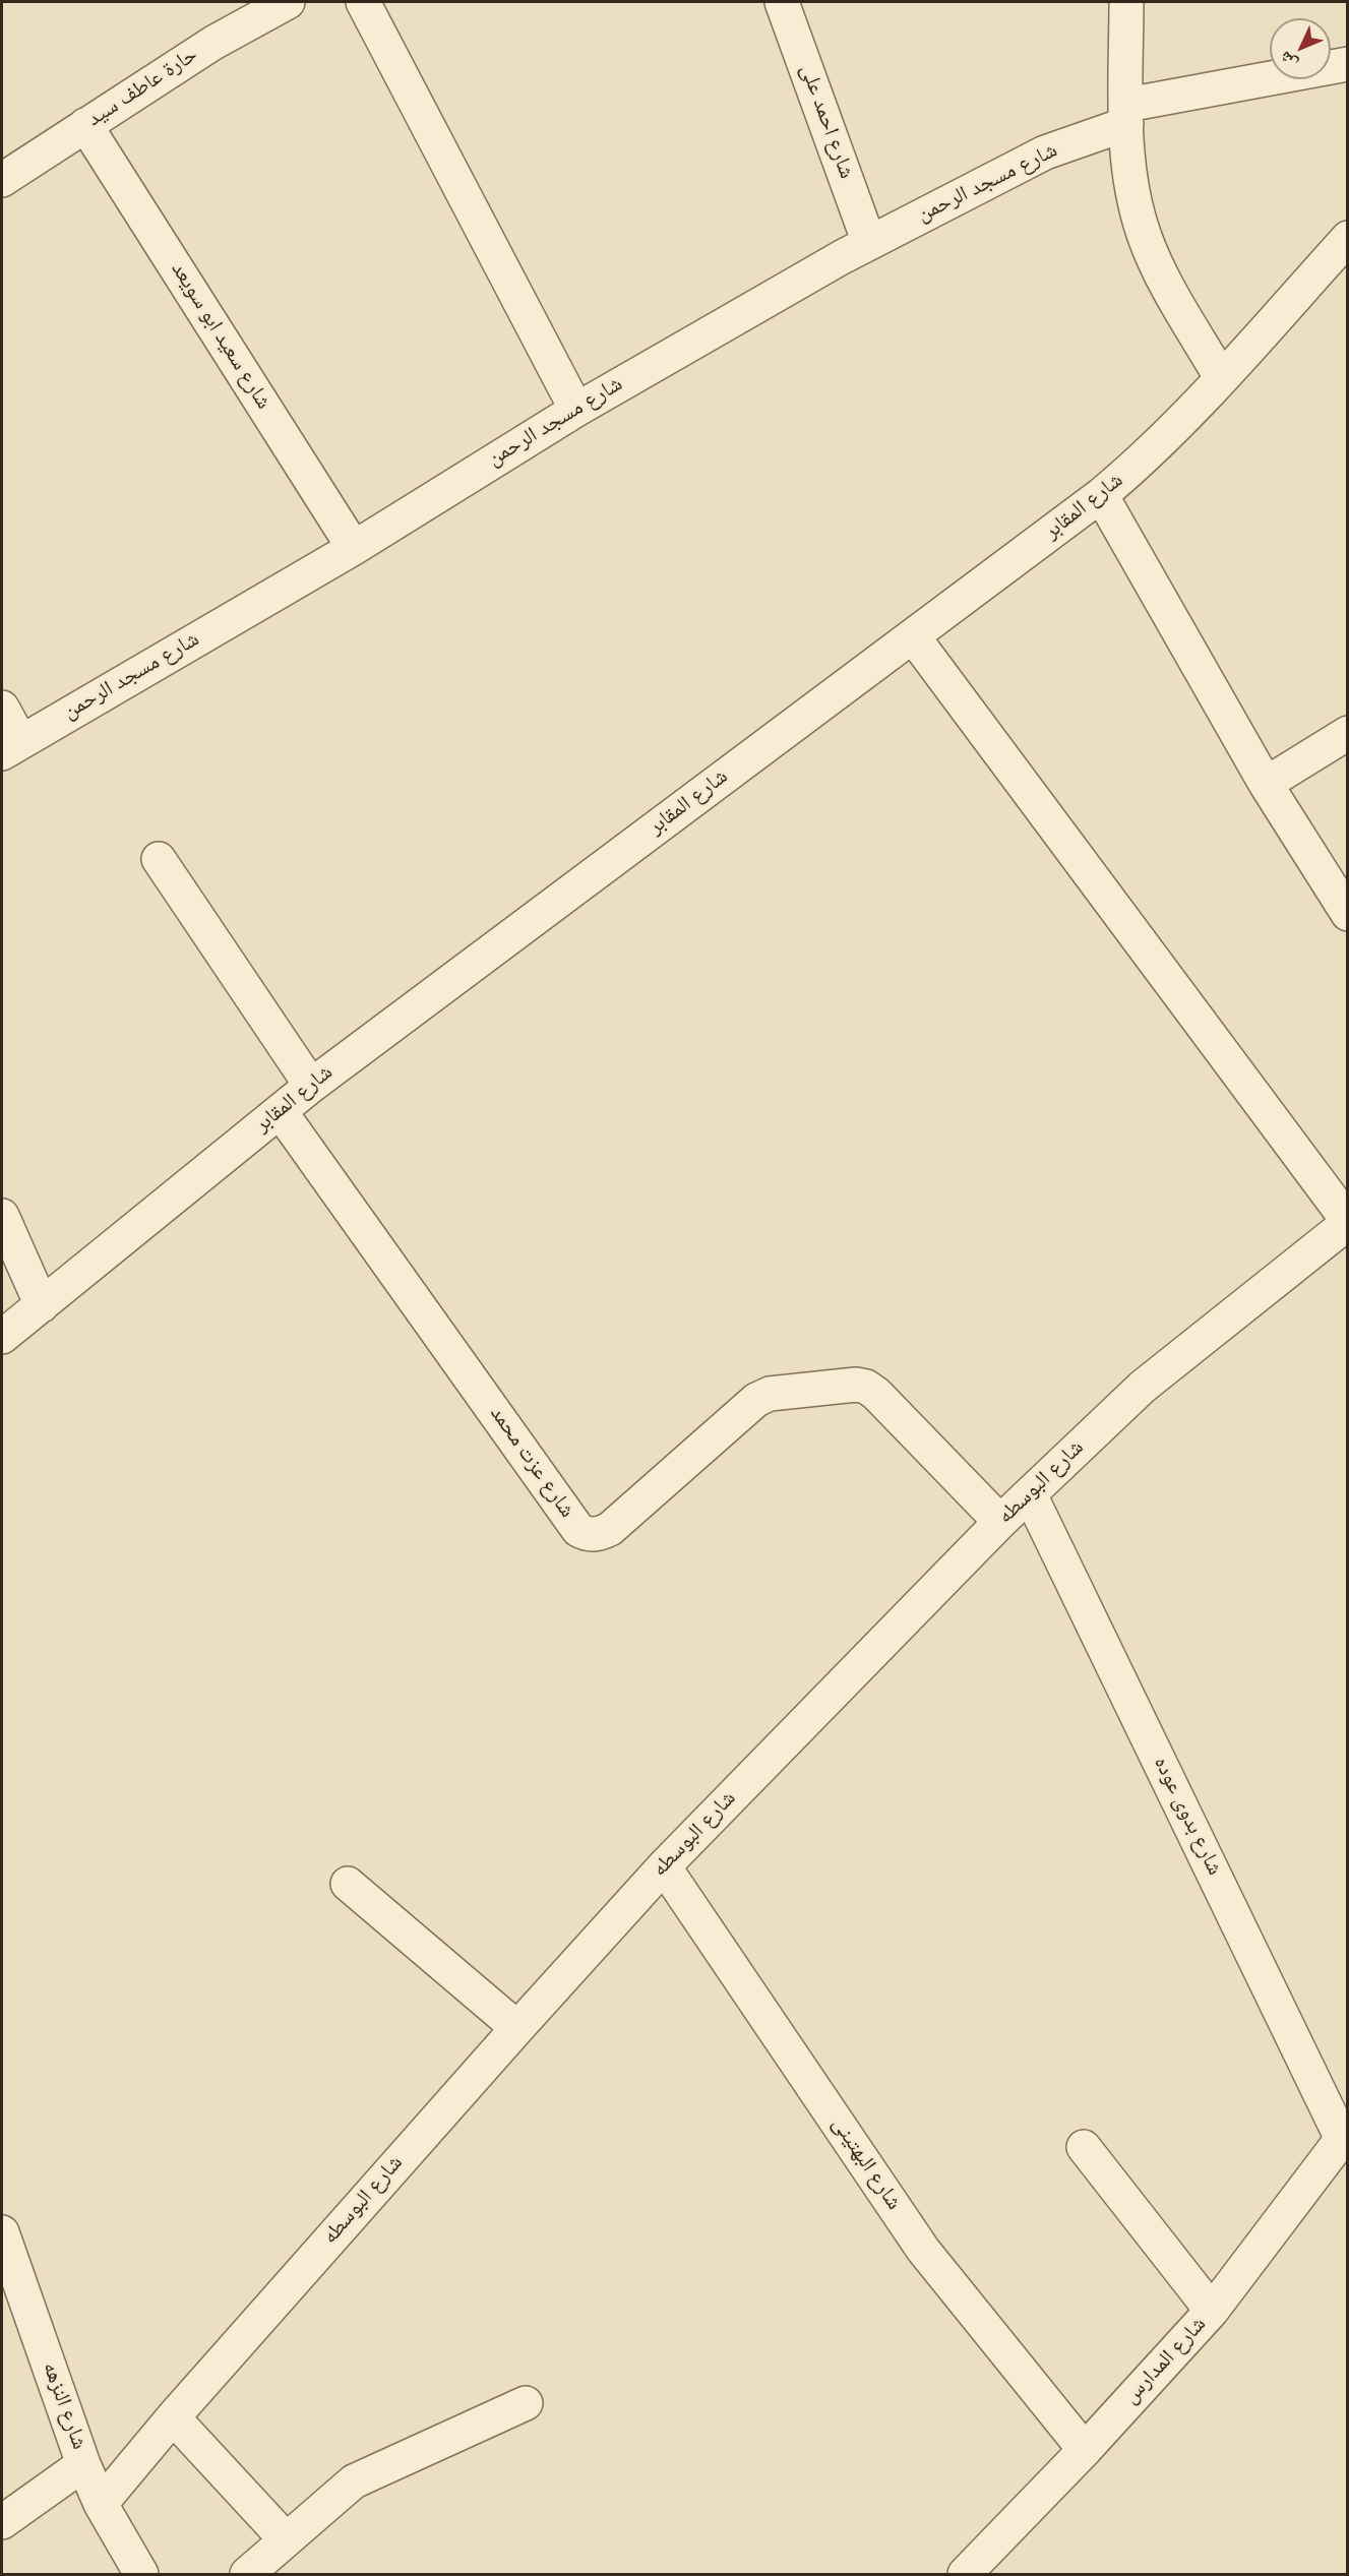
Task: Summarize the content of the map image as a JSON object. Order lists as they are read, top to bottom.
{
  "streets": {
    "street": [
      "حارة عاطف سيد",
      "شارع احمد على",
      "شارع مسجد الرحمن",
      "شارع سعيد ابو سويعد",
      "شارع المقابر",
      "شارع عزت محمد",
      "شارع البوسطه",
      "شارع بدوى عوده",
      "شارع البهتينى",
      "شارع المدارس",
      "شارع النزهه"
    ]
  },
  "crossings": [
    ["حارة عاطف سيد", "شارع سعيد ابو سويعد"],
    ["شارع احمد على", "شارع مسجد الرحمن"],
    ["شارع مسجد الرحمن", "شارع سعيد ابو سويعد"],
    ["شارع المقابر", "شارع عزت محمد"],
    ["شارع عزت محمد", "شارع البوسطه"],
    ["شارع البوسطه", "شارع بدوى عوده"],
    ["شارع البوسطه", "شارع البهتينى"],
    ["شارع البوسطه", "شارع النزهه"],
    ["شارع بدوى عوده", "شارع المدارس"],
    ["شارع البهتينى", "شارع المدارس"]
  ],
  "north": "bottom left"
}
